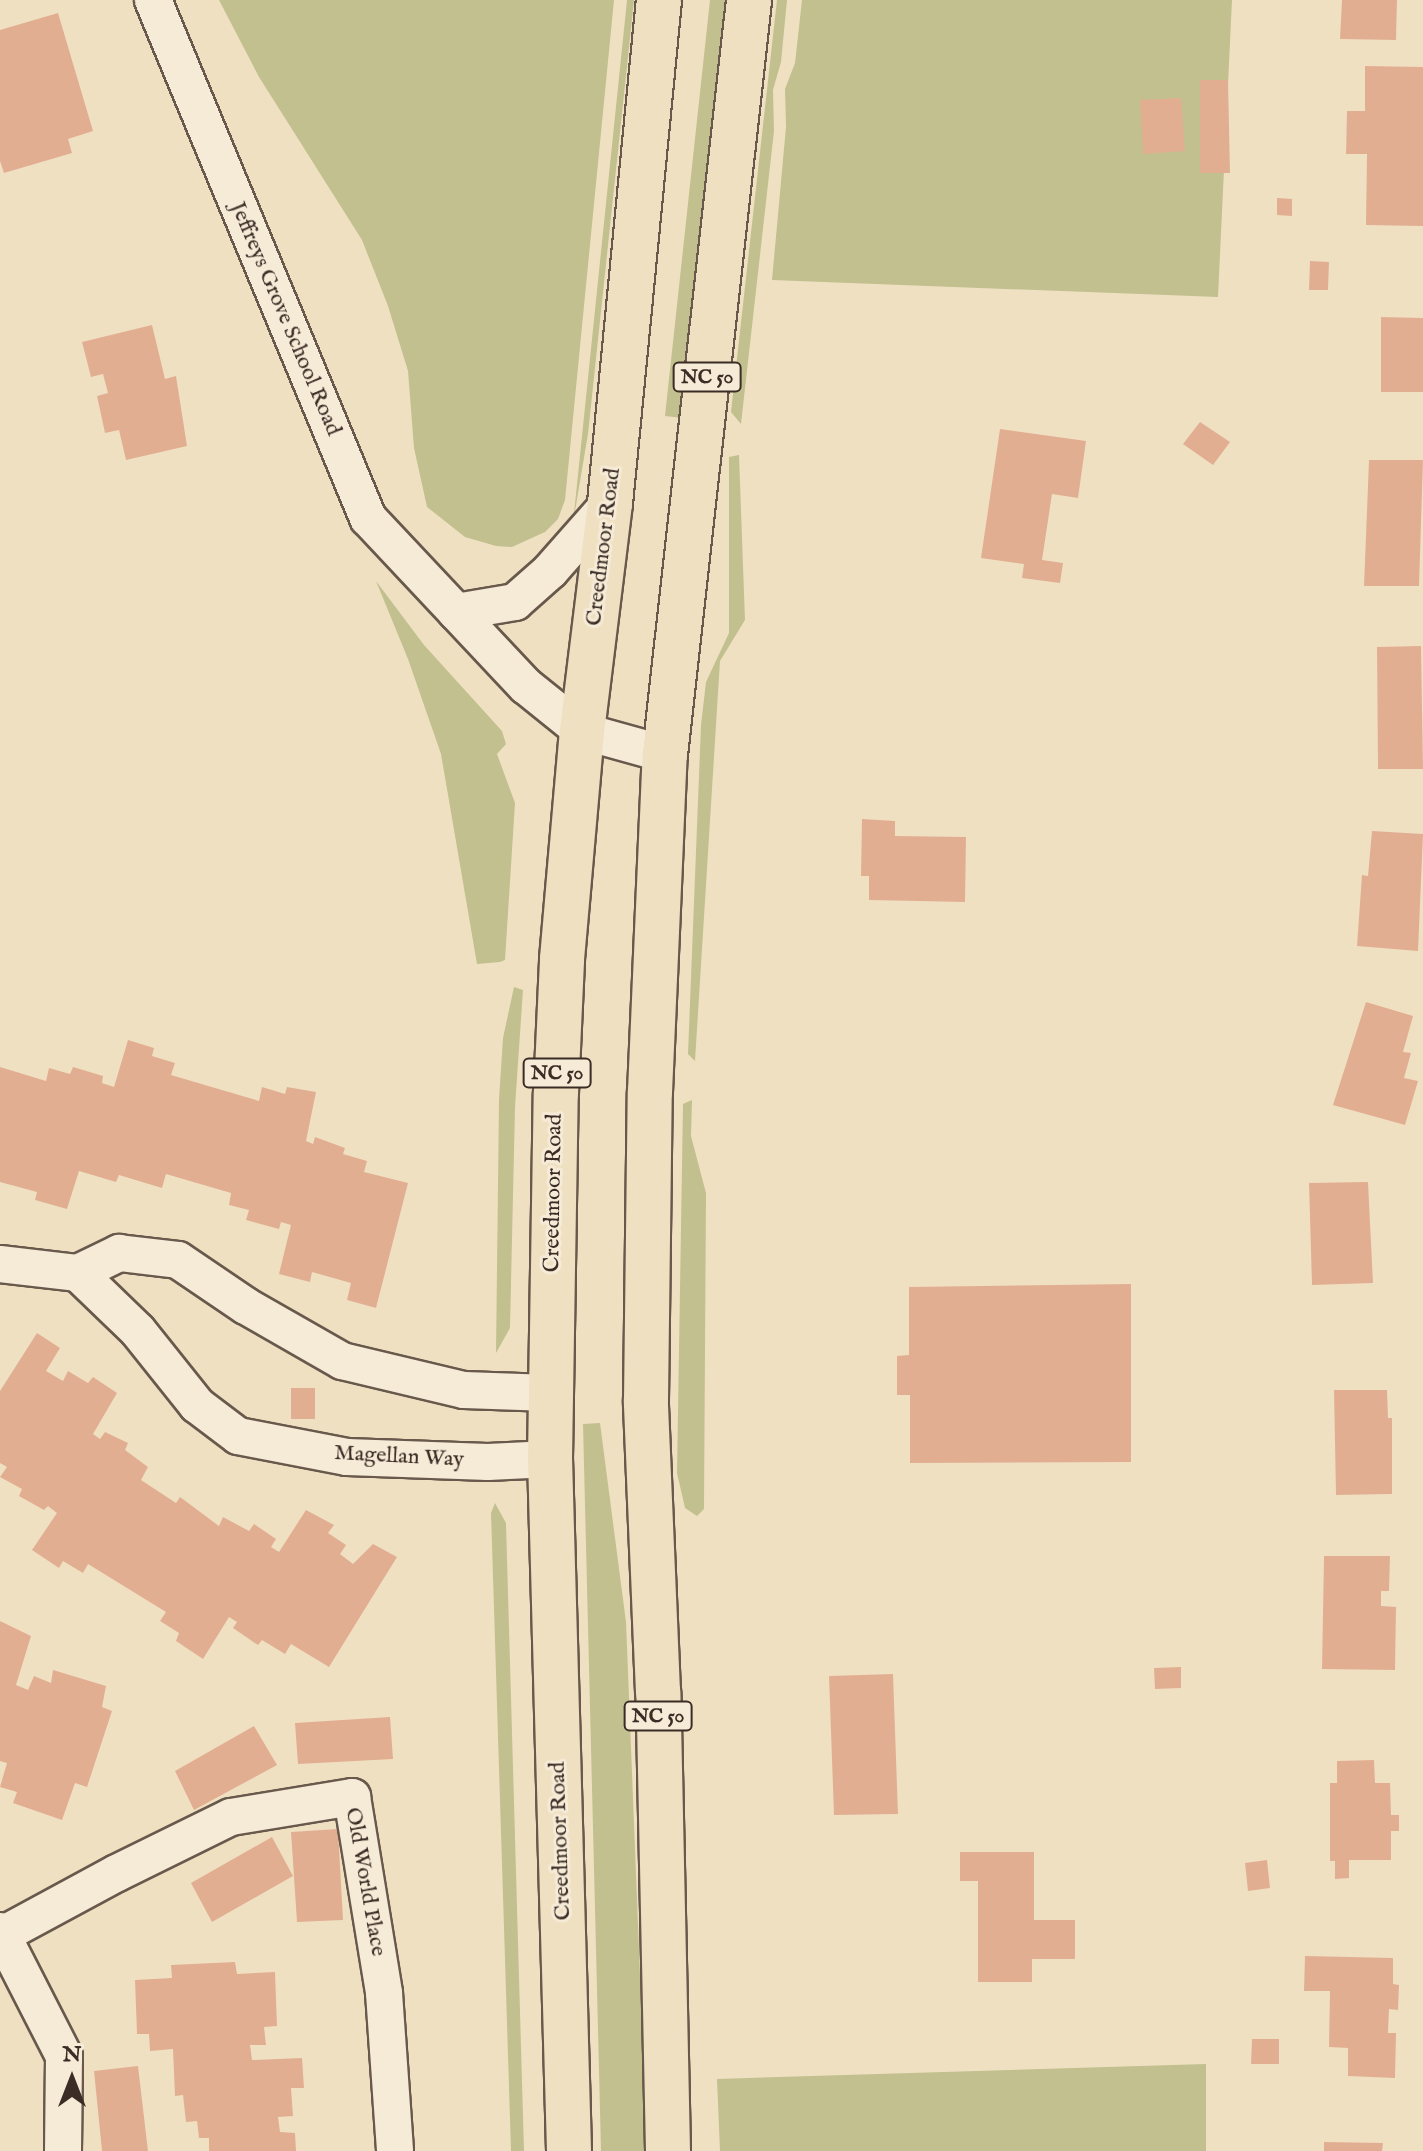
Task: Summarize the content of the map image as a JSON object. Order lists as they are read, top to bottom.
{
  "streets": {
    "main road": ["NC 50", "Creedmoor Road"],
    "street": ["Jeffreys Grove School Road", "Magellan Way", "Old World Place"]
  },
  "crossings": [
    ["Jeffreys Grove School Road", "NC 50"],
    ["Jeffreys Grove School Road", "Creedmoor Road"],
    ["Creedmoor Road", "Magellan Way"]
  ],
  "north": "top"
}
